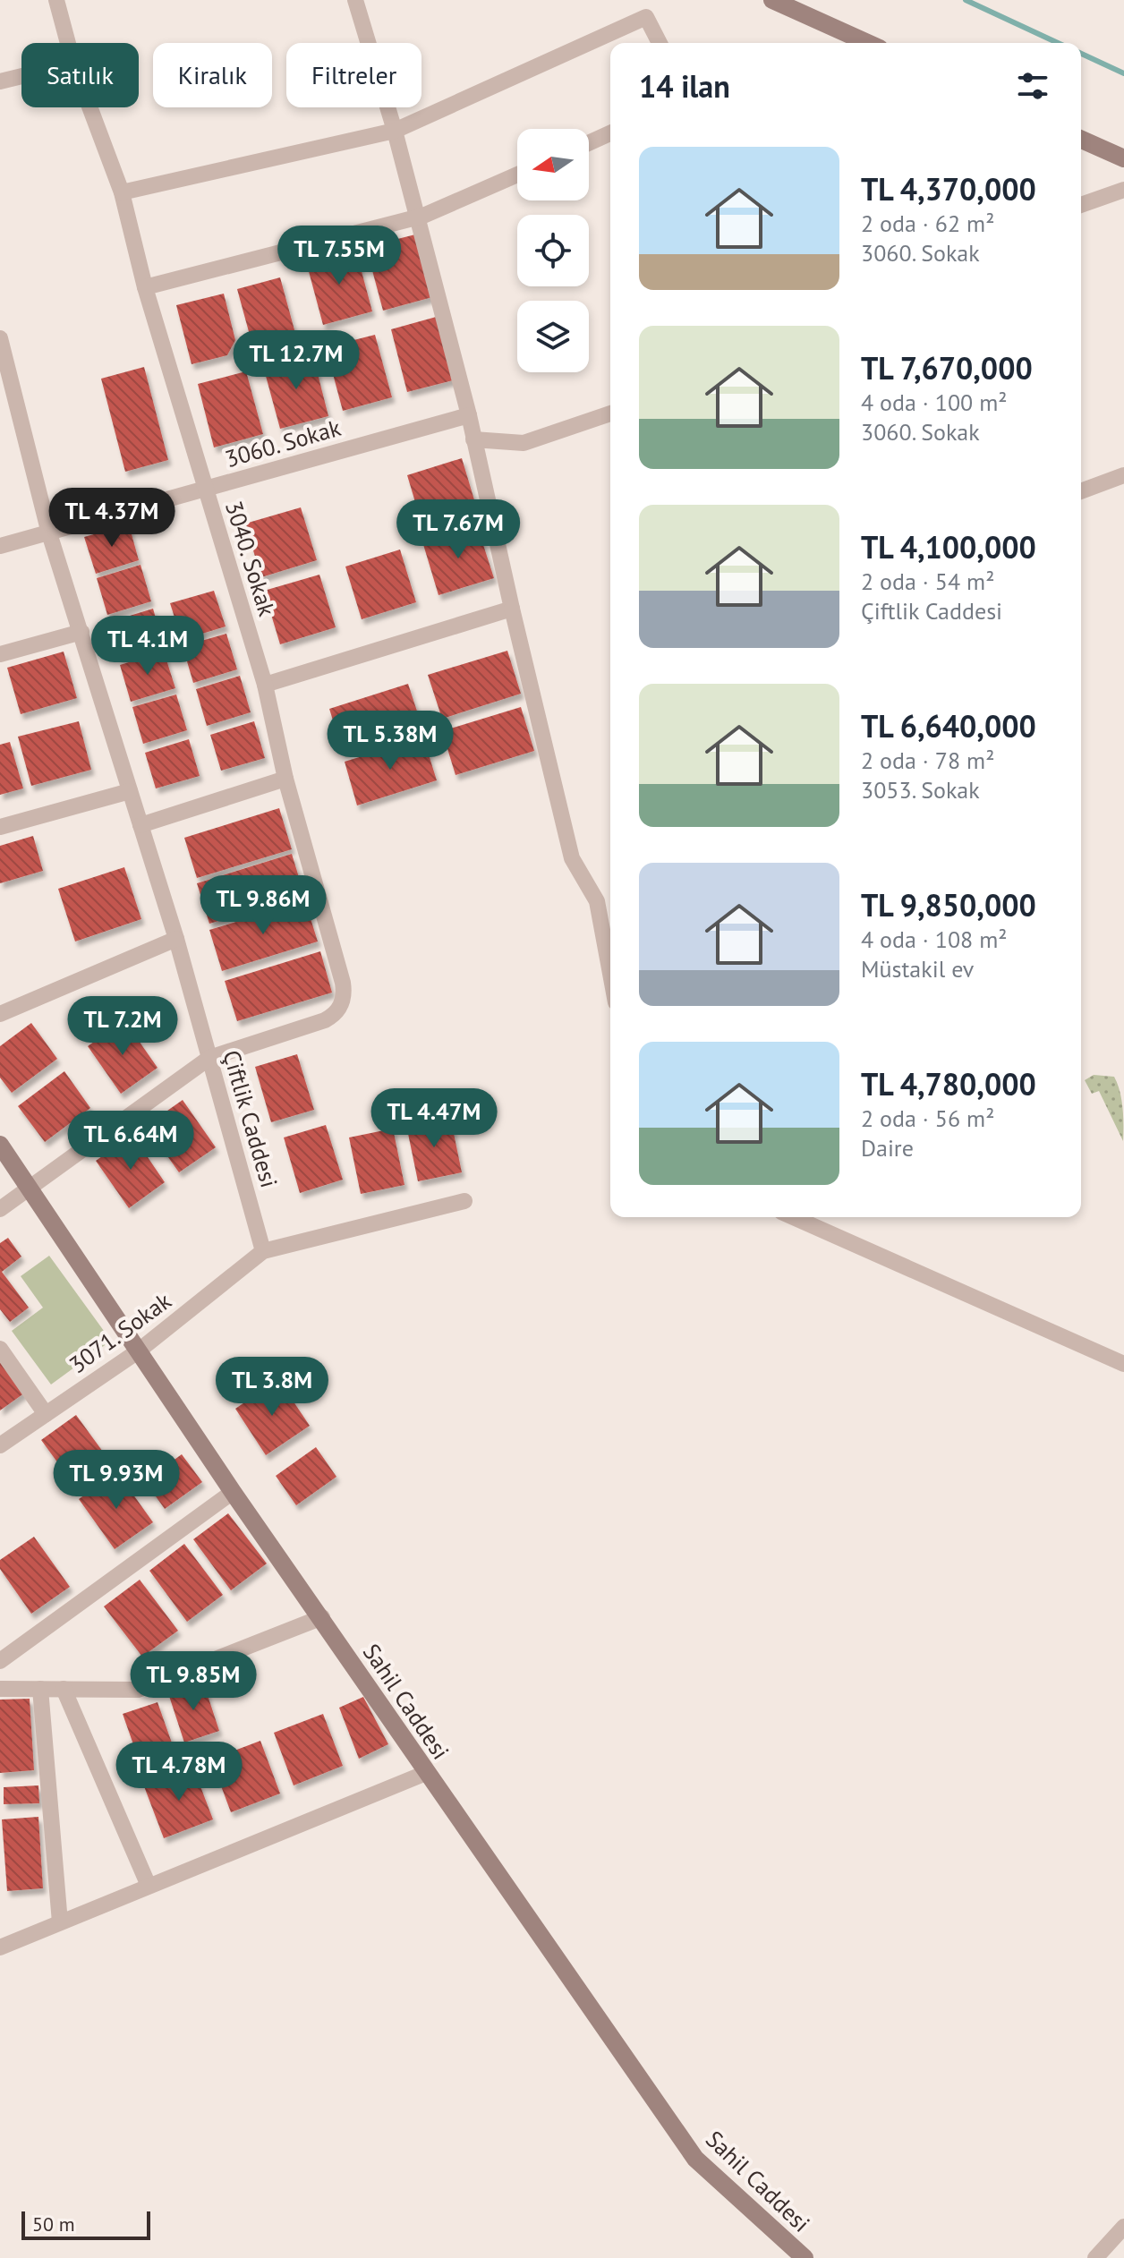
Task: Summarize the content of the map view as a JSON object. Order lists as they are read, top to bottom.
{
  "streets": {
    "street": [
      "3060. Sokak",
      "3040. Sokak",
      "Çiftlik Caddesi",
      "3071. Sokak",
      "Sahil Caddesi"
    ]
  },
  "crossings": [
    ["3060. Sokak", "3040. Sokak"],
    ["3060. Sokak", "Çiftlik Caddesi"],
    ["3040. Sokak", "Çiftlik Caddesi"],
    ["Çiftlik Caddesi", "3071. Sokak"],
    ["3071. Sokak", "Sahil Caddesi"]
  ],
  "scale_bar": "50 m",
  "north": "left",
  "page": {
    "chip": ["Satılık", "Kiralık", "Filtreler"],
    "heading": "14 ilan",
    "list": [
      {
        "name": "TL 4,370,000",
        "note": "2 oda · 62 m² · 3060. Sokak"
      },
      {
        "name": "TL 7,670,000",
        "note": "4 oda · 100 m² · 3060. Sokak"
      },
      {
        "name": "TL 4,100,000",
        "note": "2 oda · 54 m² · Çiftlik Caddesi"
      },
      {
        "name": "TL 6,640,000",
        "note": "2 oda · 78 m² · 3053. Sokak"
      },
      {
        "name": "TL 9,850,000",
        "note": "4 oda · 108 m² · Müstakil ev"
      },
      {
        "name": "TL 4,780,000",
        "note": "2 oda · 56 m² · Daire"
      }
    ],
    "price": [
      "TL 7.55M",
      "TL 12.7M",
      "TL 4.37M",
      "TL 7.67M",
      "TL 4.1M",
      "TL 5.38M",
      "TL 9.86M",
      "TL 7.2M",
      "TL 4.47M",
      "TL 6.64M",
      "TL 3.8M",
      "TL 9.93M",
      "TL 9.85M",
      "TL 4.78M"
    ],
    "scale": "50 m"
  }
}
